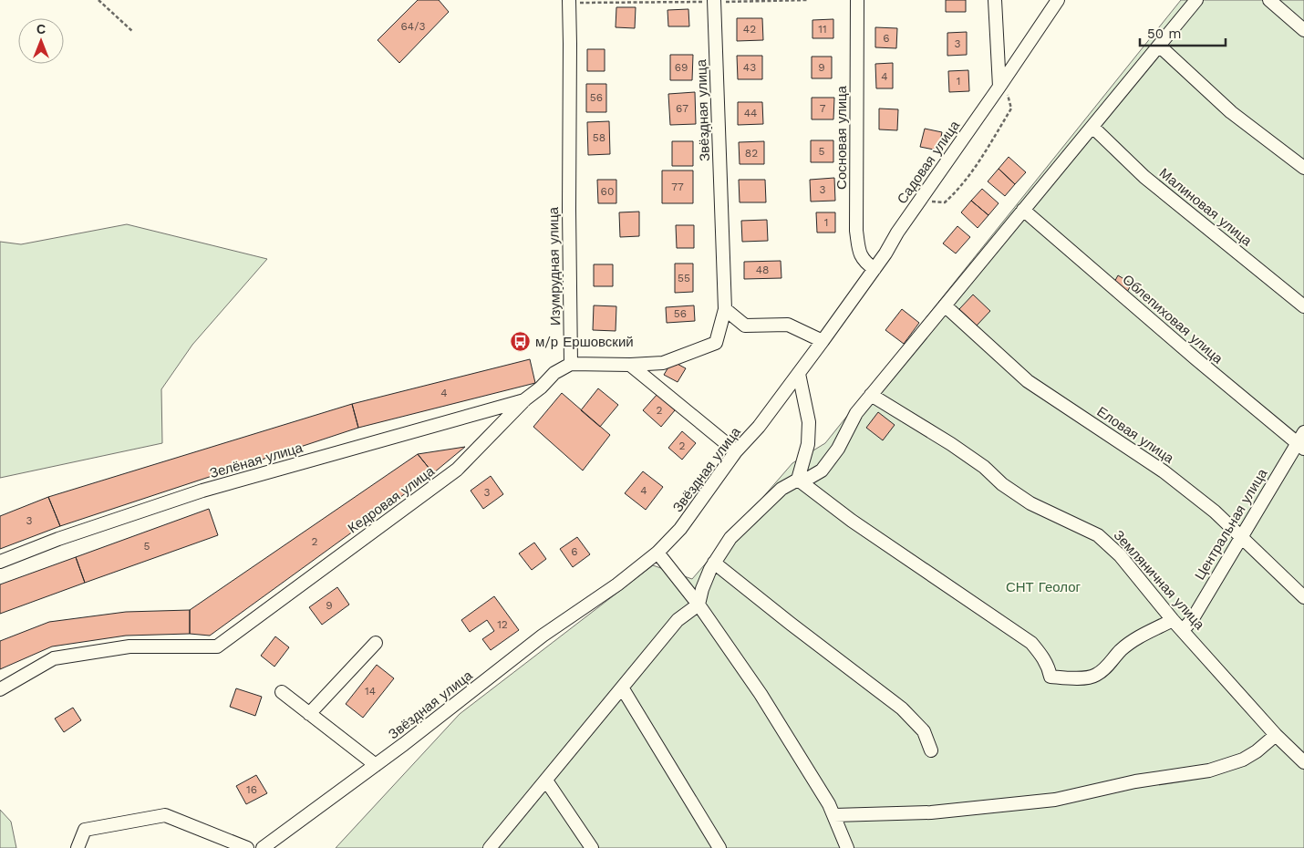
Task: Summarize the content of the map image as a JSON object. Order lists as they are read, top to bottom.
{
  "streets": {
    "street": [
      "Звёздная улица",
      "Сосновая улица",
      "Садовая улица",
      "Малиновая улица",
      "Изумрудная улица",
      "Облепиховая улица",
      "Еловая улица",
      "Зелёная улица",
      "Кедровая улица",
      "Центральная улица",
      "Земляничная улица"
    ]
  },
  "crossings": [
    ["Звёздная улица", "Садовая улица"],
    ["Сосновая улица", "Садовая улица"],
    ["Изумрудная улица", "Кедровая улица"],
    ["Облепиховая улица", "Центральная улица"],
    ["Еловая улица", "Центральная улица"],
    ["Зелёная улица", "Кедровая улица"],
    ["Центральная улица", "Земляничная улица"]
  ],
  "parks": ["СНТ Геолог"],
  "places": {
    "bus stop": ["м/р Ершовский"]
  },
  "house_numbers": [
    "64/3",
    "42",
    "11",
    "6",
    "3",
    "69",
    "43",
    "9",
    "4",
    "1",
    "56",
    "67",
    "7",
    "44",
    "58",
    "5",
    "82",
    "77",
    "3",
    "60",
    "1",
    "48",
    "55",
    "56",
    "4",
    "2",
    "2",
    "4",
    "3",
    "3",
    "2",
    "5",
    "6",
    "9",
    "12",
    "14",
    "16"
  ],
  "scale_bar": "50 m",
  "north": "top"
}
